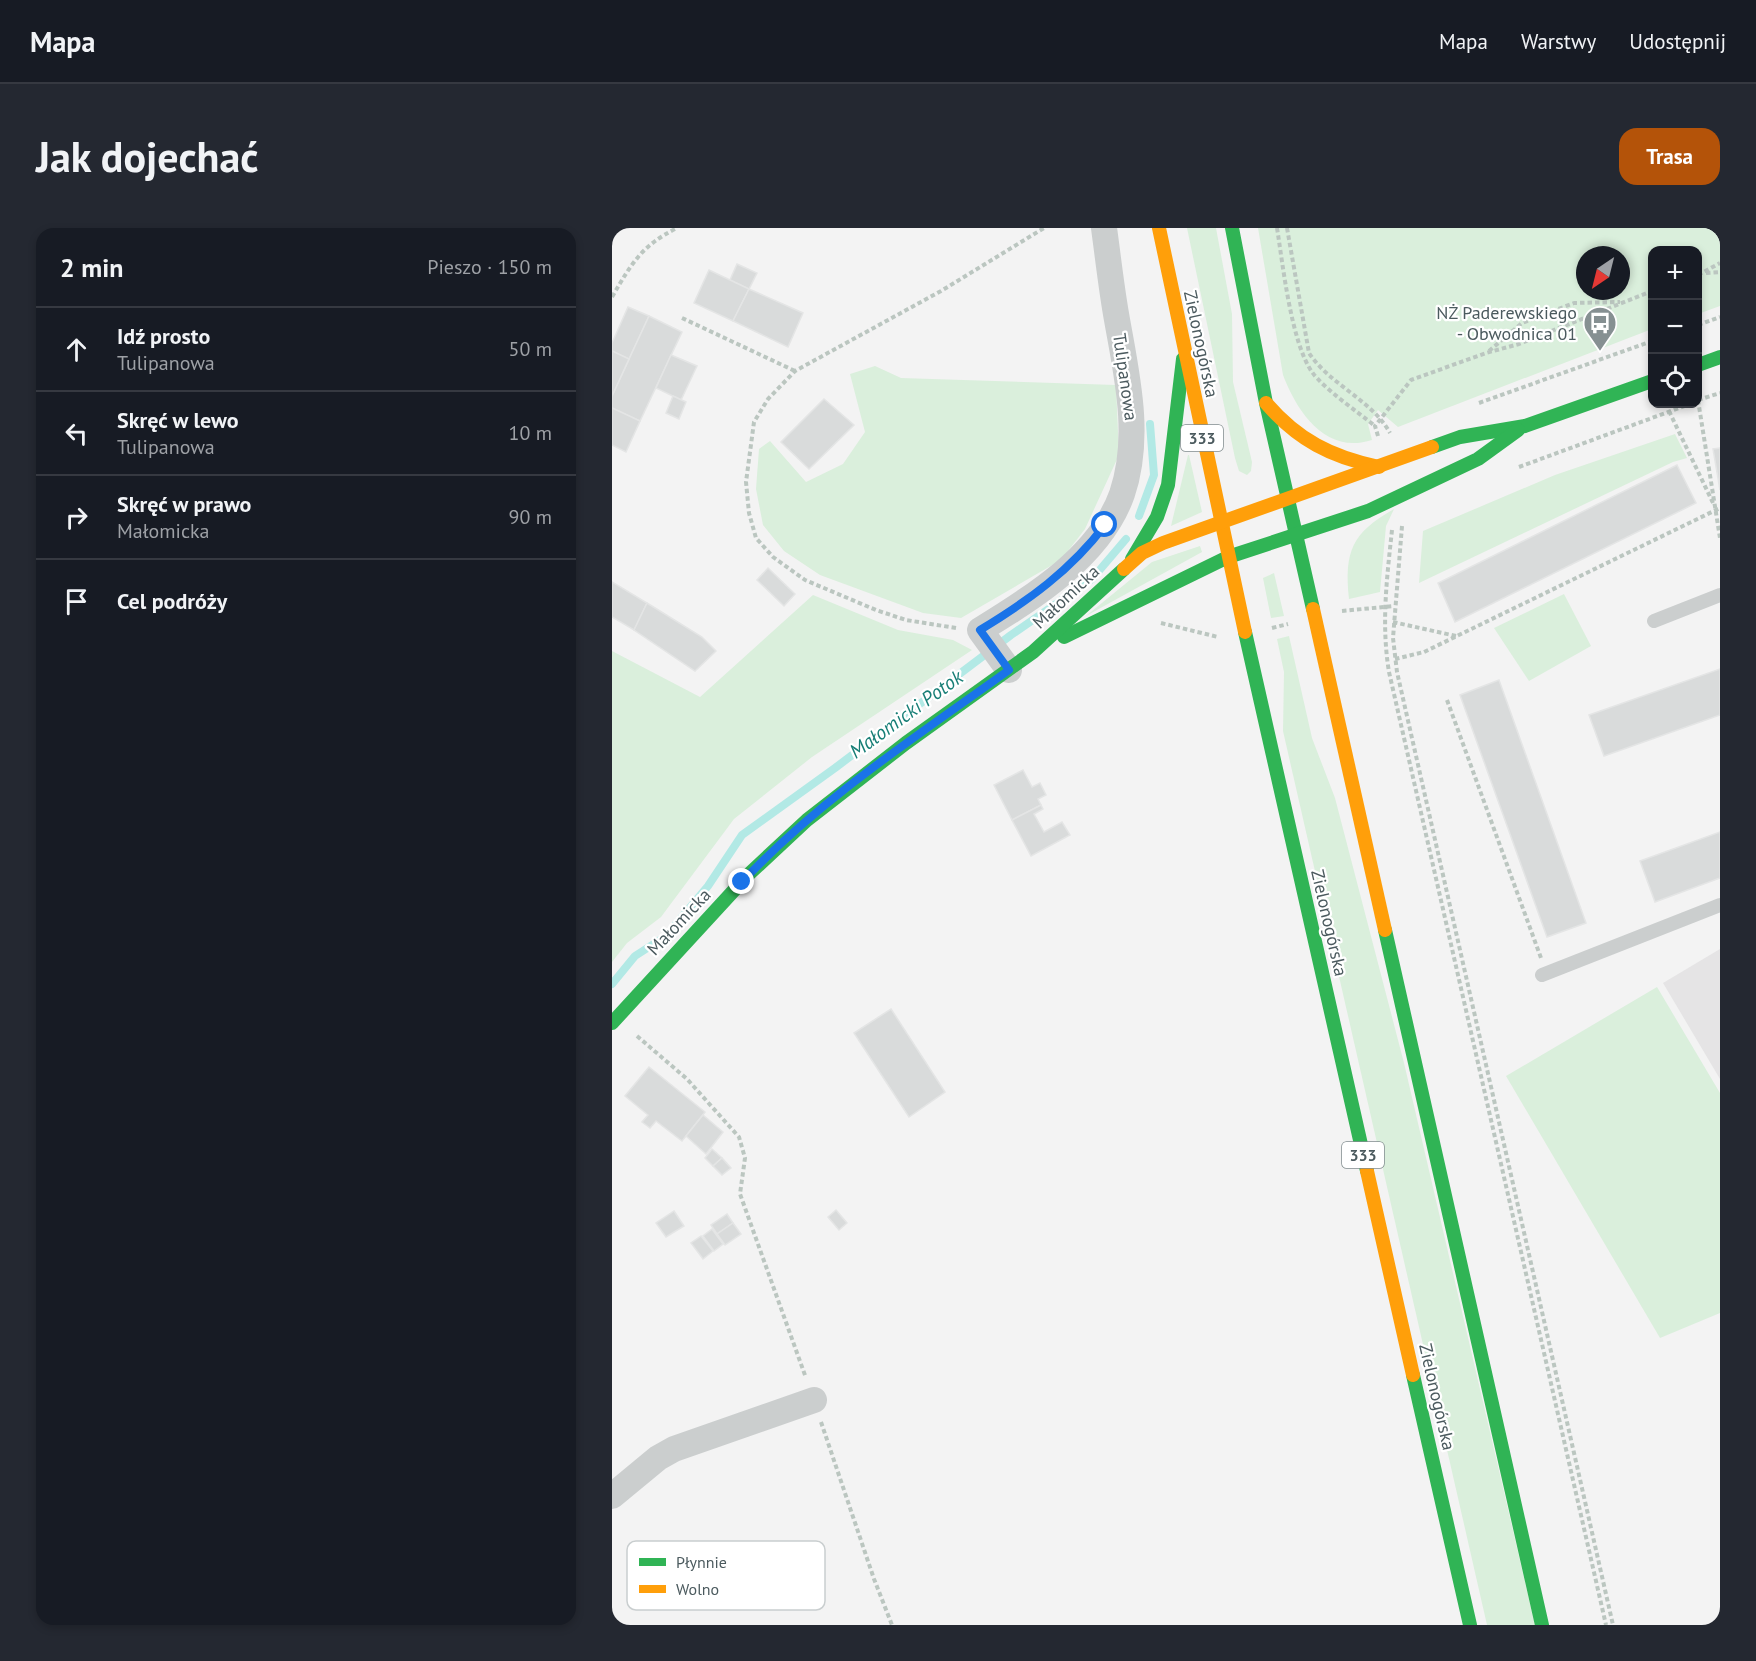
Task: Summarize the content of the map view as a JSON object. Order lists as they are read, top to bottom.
{
  "streets": {
    "main road": ["Zielonogórska", "333", "Małomicka"],
    "street": ["Tulipanowa"]
  },
  "crossings": [
    ["Zielonogórska", "Małomicka"],
    ["Tulipanowa", "Małomicka"]
  ],
  "water": ["Małomicki Potok"],
  "places": {
    "bus stop": ["NŻ Paderewskiego - Obwodnica 01"]
  },
  "legend": ["Płynnie", "Wolno"],
  "north": "bottom left",
  "page": {
    "header": "Mapa",
    "nav": ["Mapa", "Warstwy", "Udostępnij"],
    "buttons": "Trasa",
    "title": "Jak dojechać",
    "heading": ["2 min", "Pieszo · 150 m"],
    "map_buttons": ["+", "−"],
    "list": [
      ["Idź prosto", "Tulipanowa", "50 m"],
      ["Skręć w lewo", "Tulipanowa", "10 m"],
      ["Skręć w prawo", "Małomicka", "90 m"],
      "Cel podróży"
    ]
  }
}
